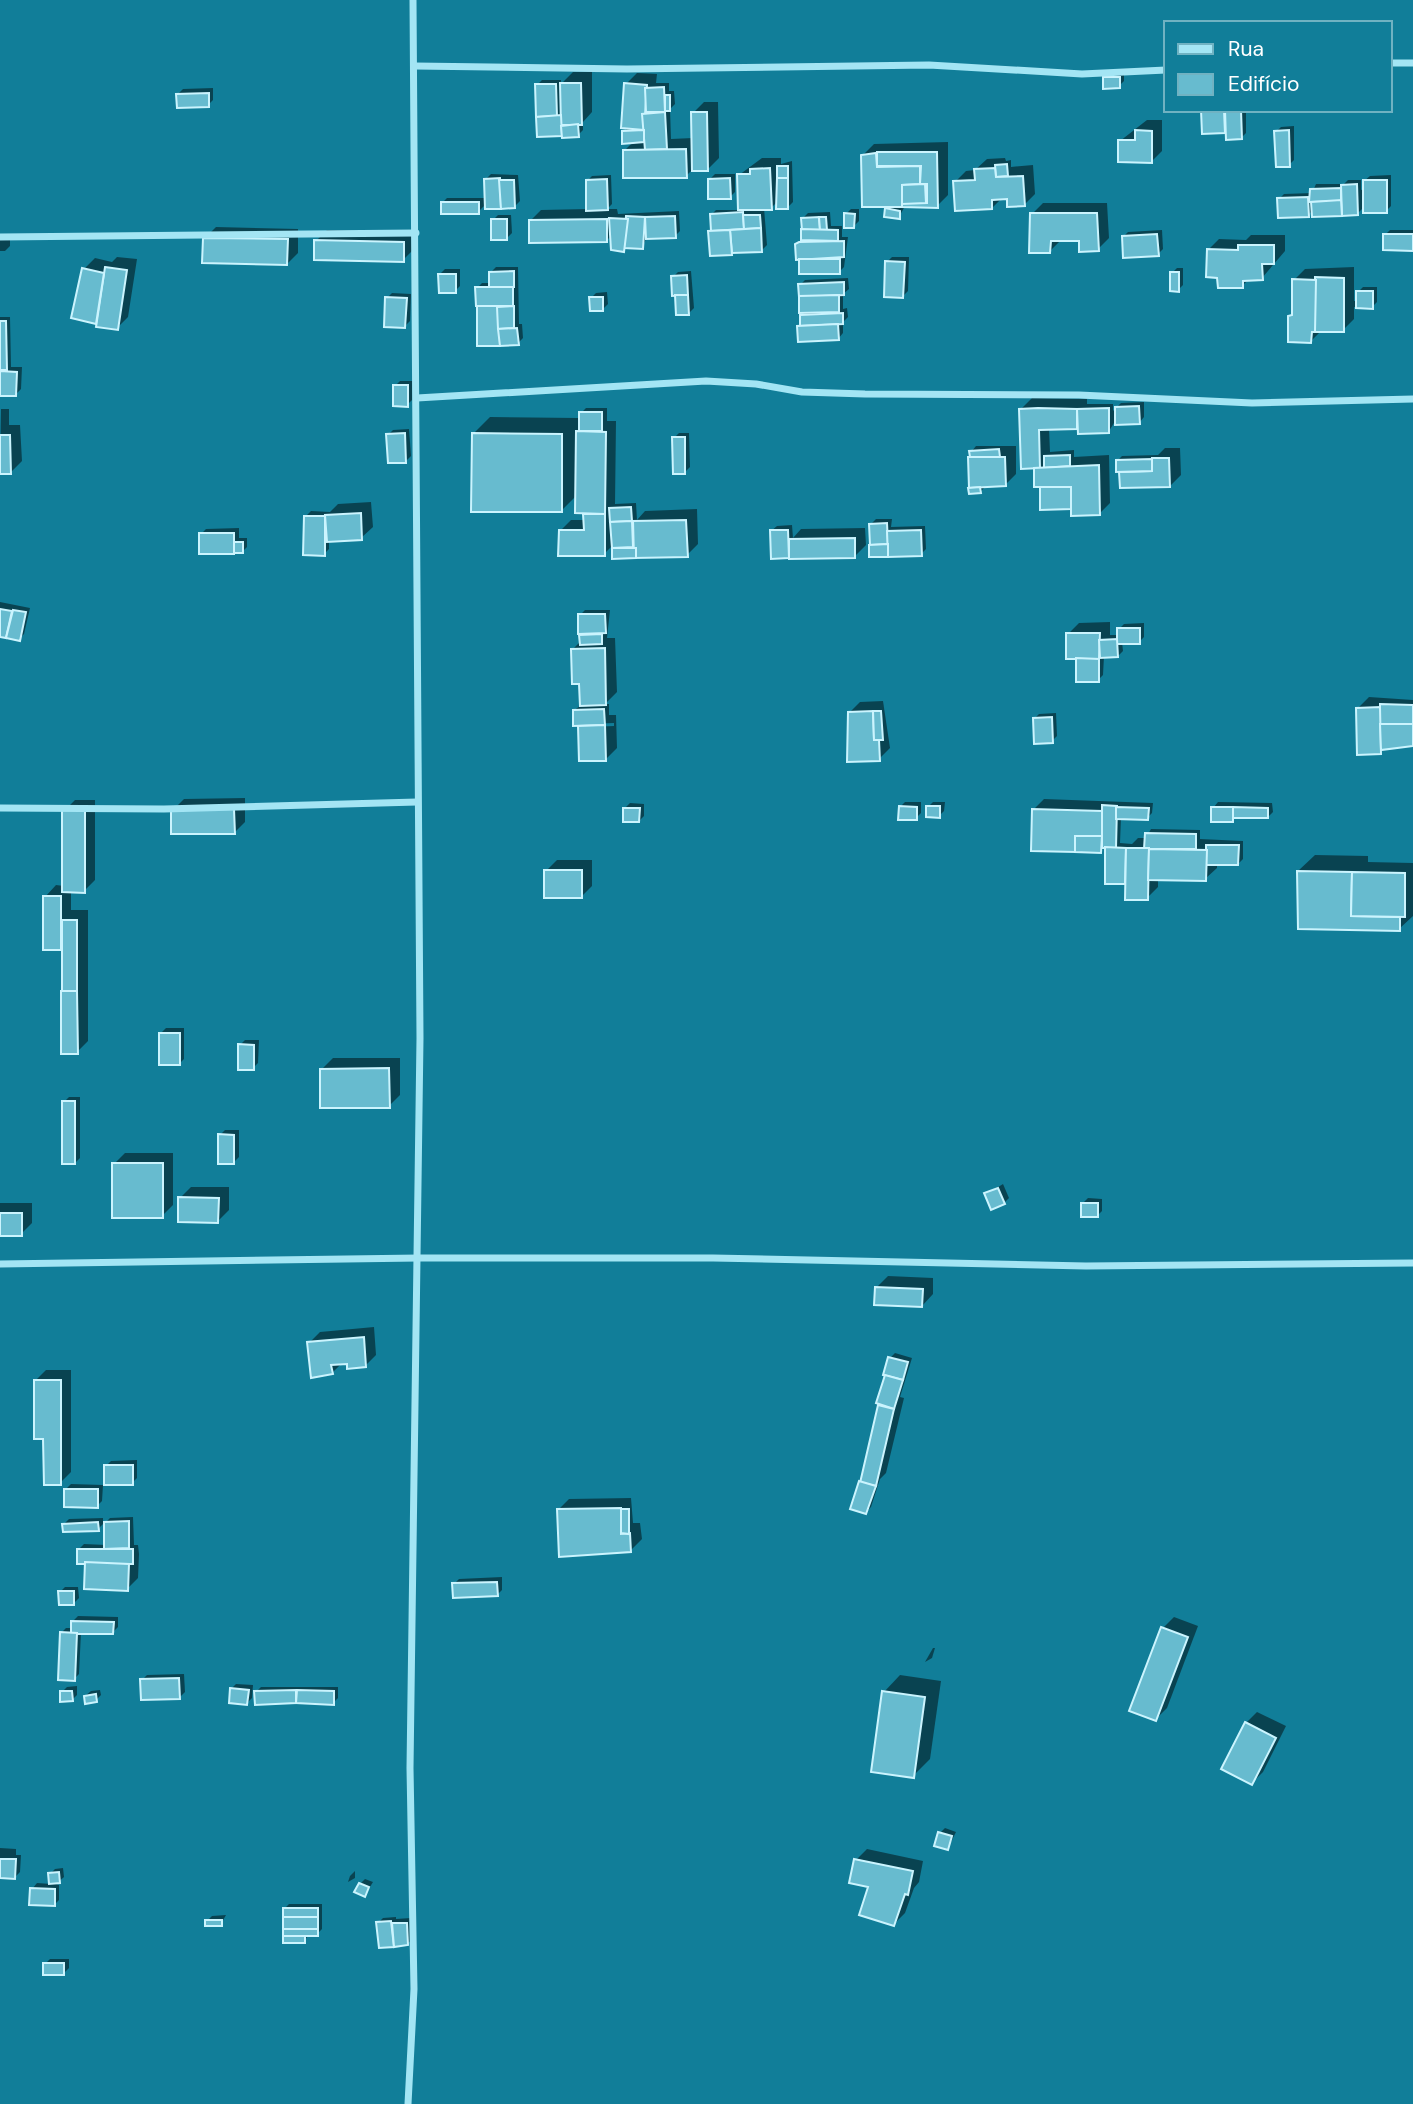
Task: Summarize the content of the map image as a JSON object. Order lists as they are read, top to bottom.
{
  "legend": ["Rua", "Edifício"]
}
